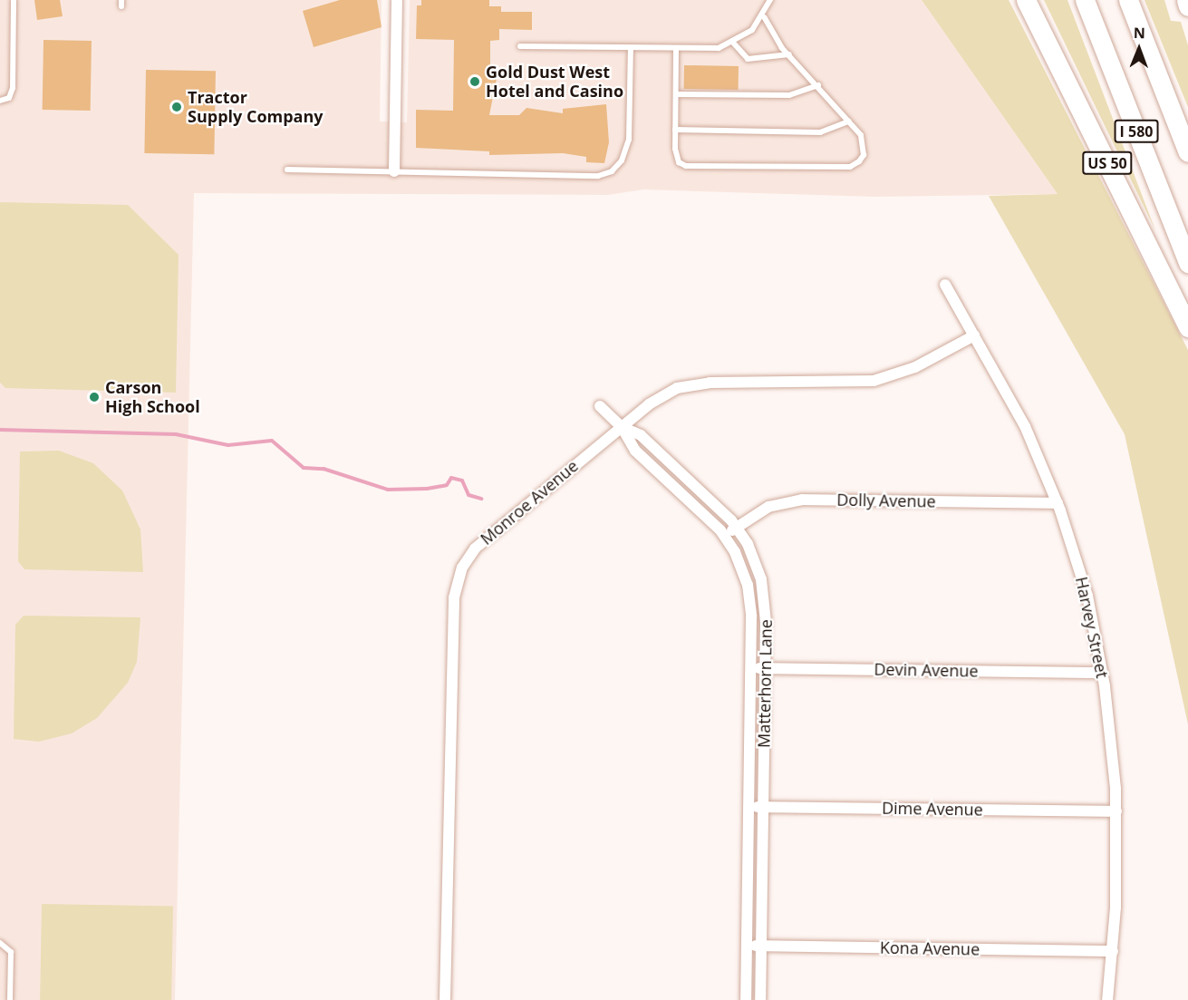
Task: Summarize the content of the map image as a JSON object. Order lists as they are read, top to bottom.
{
  "streets": {
    "highway": ["I 580", "US 50"],
    "street": [
      "Dolly Avenue",
      "Monroe Avenue",
      "Harvey Street",
      "Devin Avenue",
      "Matterhorn Lane",
      "Dime Avenue",
      "Kona Avenue"
    ]
  },
  "crossings": [
    ["Dolly Avenue", "Harvey Street"],
    ["Dolly Avenue", "Matterhorn Lane"],
    ["Monroe Avenue", "Harvey Street"],
    ["Monroe Avenue", "Matterhorn Lane"],
    ["Harvey Street", "Devin Avenue"],
    ["Harvey Street", "Dime Avenue"],
    ["Harvey Street", "Kona Avenue"],
    ["Devin Avenue", "Matterhorn Lane"],
    ["Matterhorn Lane", "Dime Avenue"],
    ["Matterhorn Lane", "Kona Avenue"]
  ],
  "places": ["Gold Dust West Hotel and Casino", "Tractor Supply Company", "Carson High School"],
  "north": "top"
}
